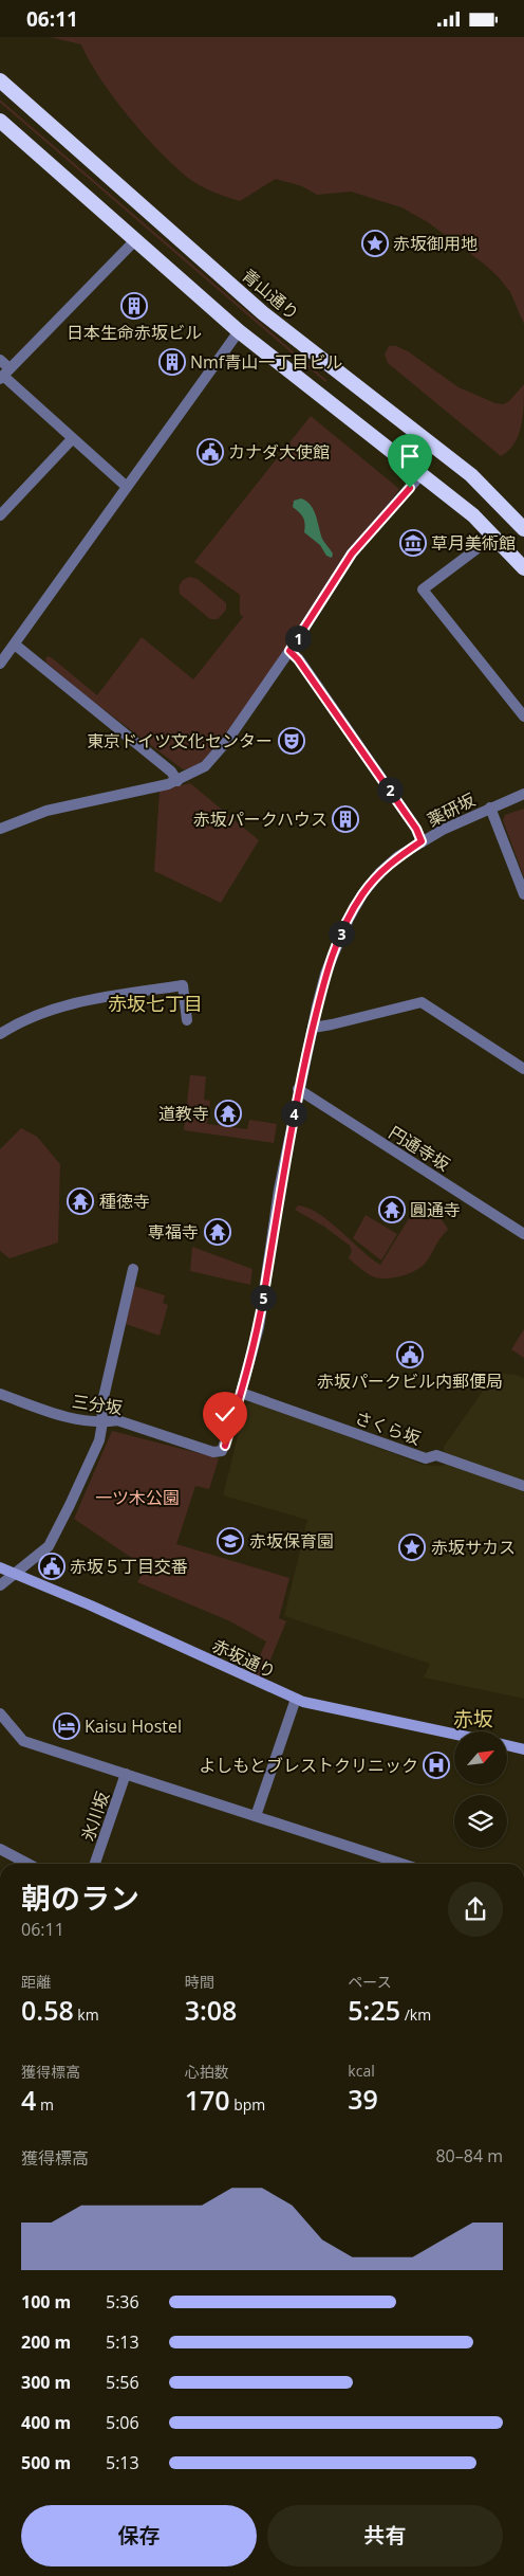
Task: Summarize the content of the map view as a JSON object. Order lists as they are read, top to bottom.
{
  "streets": {
    "highway": ["青山通り"],
    "main road": ["赤坂通り"],
    "street": [
      "薬研坂",
      "円通寺坂",
      "三分坂",
      "さくら坂",
      "氷川坂"
    ]
  },
  "crossings": [
    ["薬研坂", "円通寺坂"],
    ["薬研坂", "三分坂"],
    ["薬研坂", "さくら坂"]
  ],
  "districts": ["赤坂七丁目", "赤坂"],
  "parks": ["一ツ木公園"],
  "places": {
    "place": ["赤坂御用地", "赤坂サカス"],
    "building": ["日本生命赤坂ビル", "Nmf青山一丁目ビル", "赤坂パークハウス"],
    "public building": ["カナダ大使館", "赤坂パークビル内郵便局", "赤坂５丁目交番"],
    "museum": ["草月美術館"],
    "theatre": ["東京ドイツ文化センター"],
    "temple": [
      "道教寺",
      "種徳寺",
      "圓通寺",
      "専福寺"
    ],
    "school or university": ["赤坂保育園"],
    "hotel": ["Kaisu Hostel"],
    "hospital": ["よしもとブレストクリニック"]
  },
  "north": "top right",
  "page": {
    "status": "06:11",
    "pins": [
      "1",
      "2",
      "3",
      "4",
      "5"
    ],
    "heading": ["朝のラン", "06:11"],
    "stats": [
      ["距離", "0.58 km"],
      ["時間", "3:08"],
      ["ペース", "5:25 /km"],
      ["獲得標高", "4 m"],
      ["心拍数", "170 bpm"],
      ["kcal", "39"]
    ],
    "chart": ["獲得標高", "80–84 m"],
    "list": [
      {
        "name": "100 m",
        "note": "5:36"
      },
      {
        "name": "200 m",
        "note": "5:13"
      },
      {
        "name": "300 m",
        "note": "5:56"
      },
      {
        "name": "400 m",
        "note": "5:06"
      },
      {
        "name": "500 m",
        "note": "5:13"
      }
    ],
    "buttons": ["保存", "共有"]
  }
}
